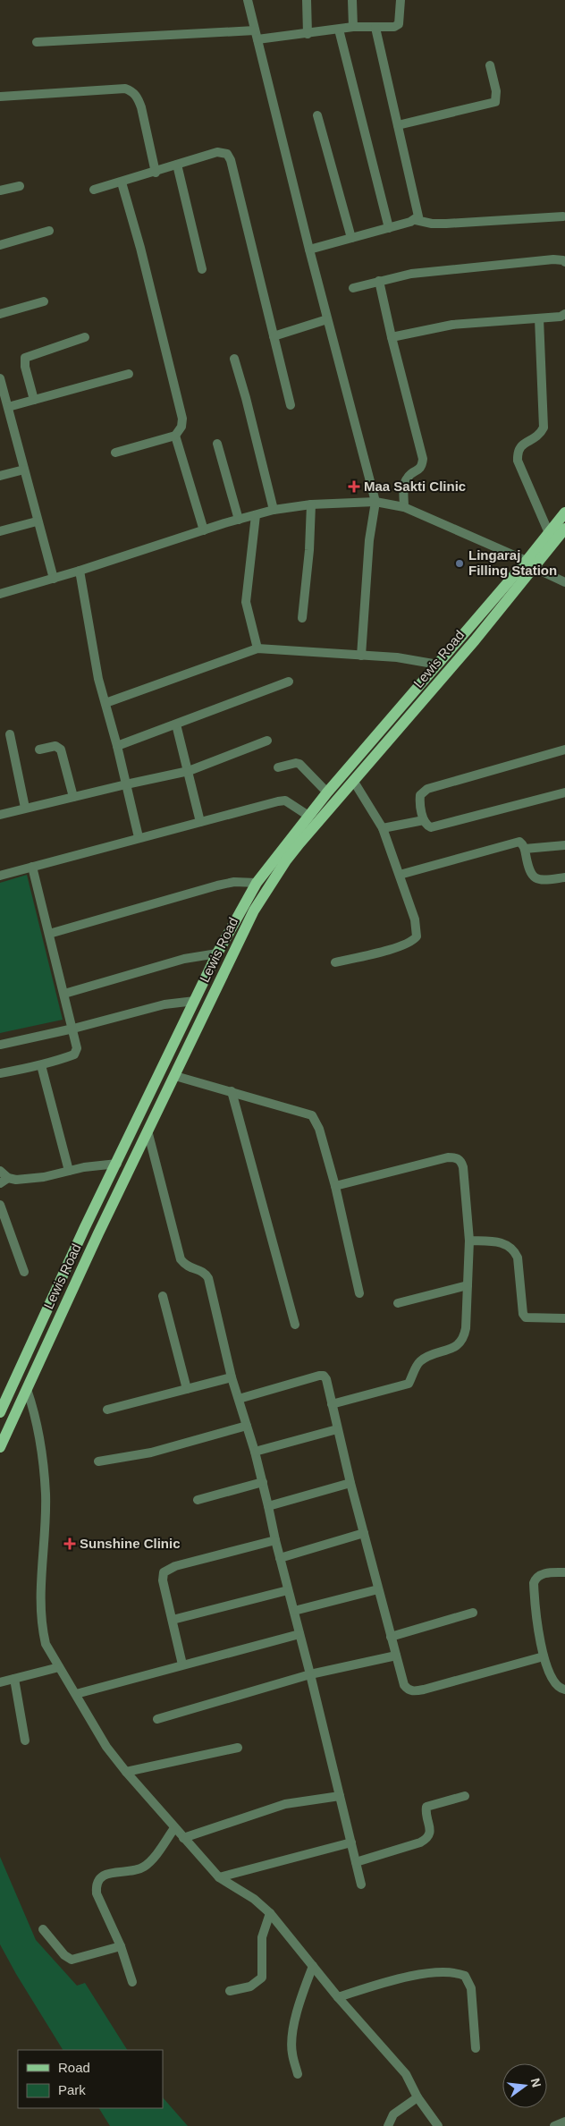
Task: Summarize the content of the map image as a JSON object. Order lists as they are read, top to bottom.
{
  "streets": {
    "main road": ["Lewis Road"]
  },
  "places": {
    "health": ["Maa Sakti Clinic", "Sunshine Clinic"],
    "other": ["Lingaraj Filling Station"]
  },
  "legend": ["Road", "Park"],
  "north": "right"
}
